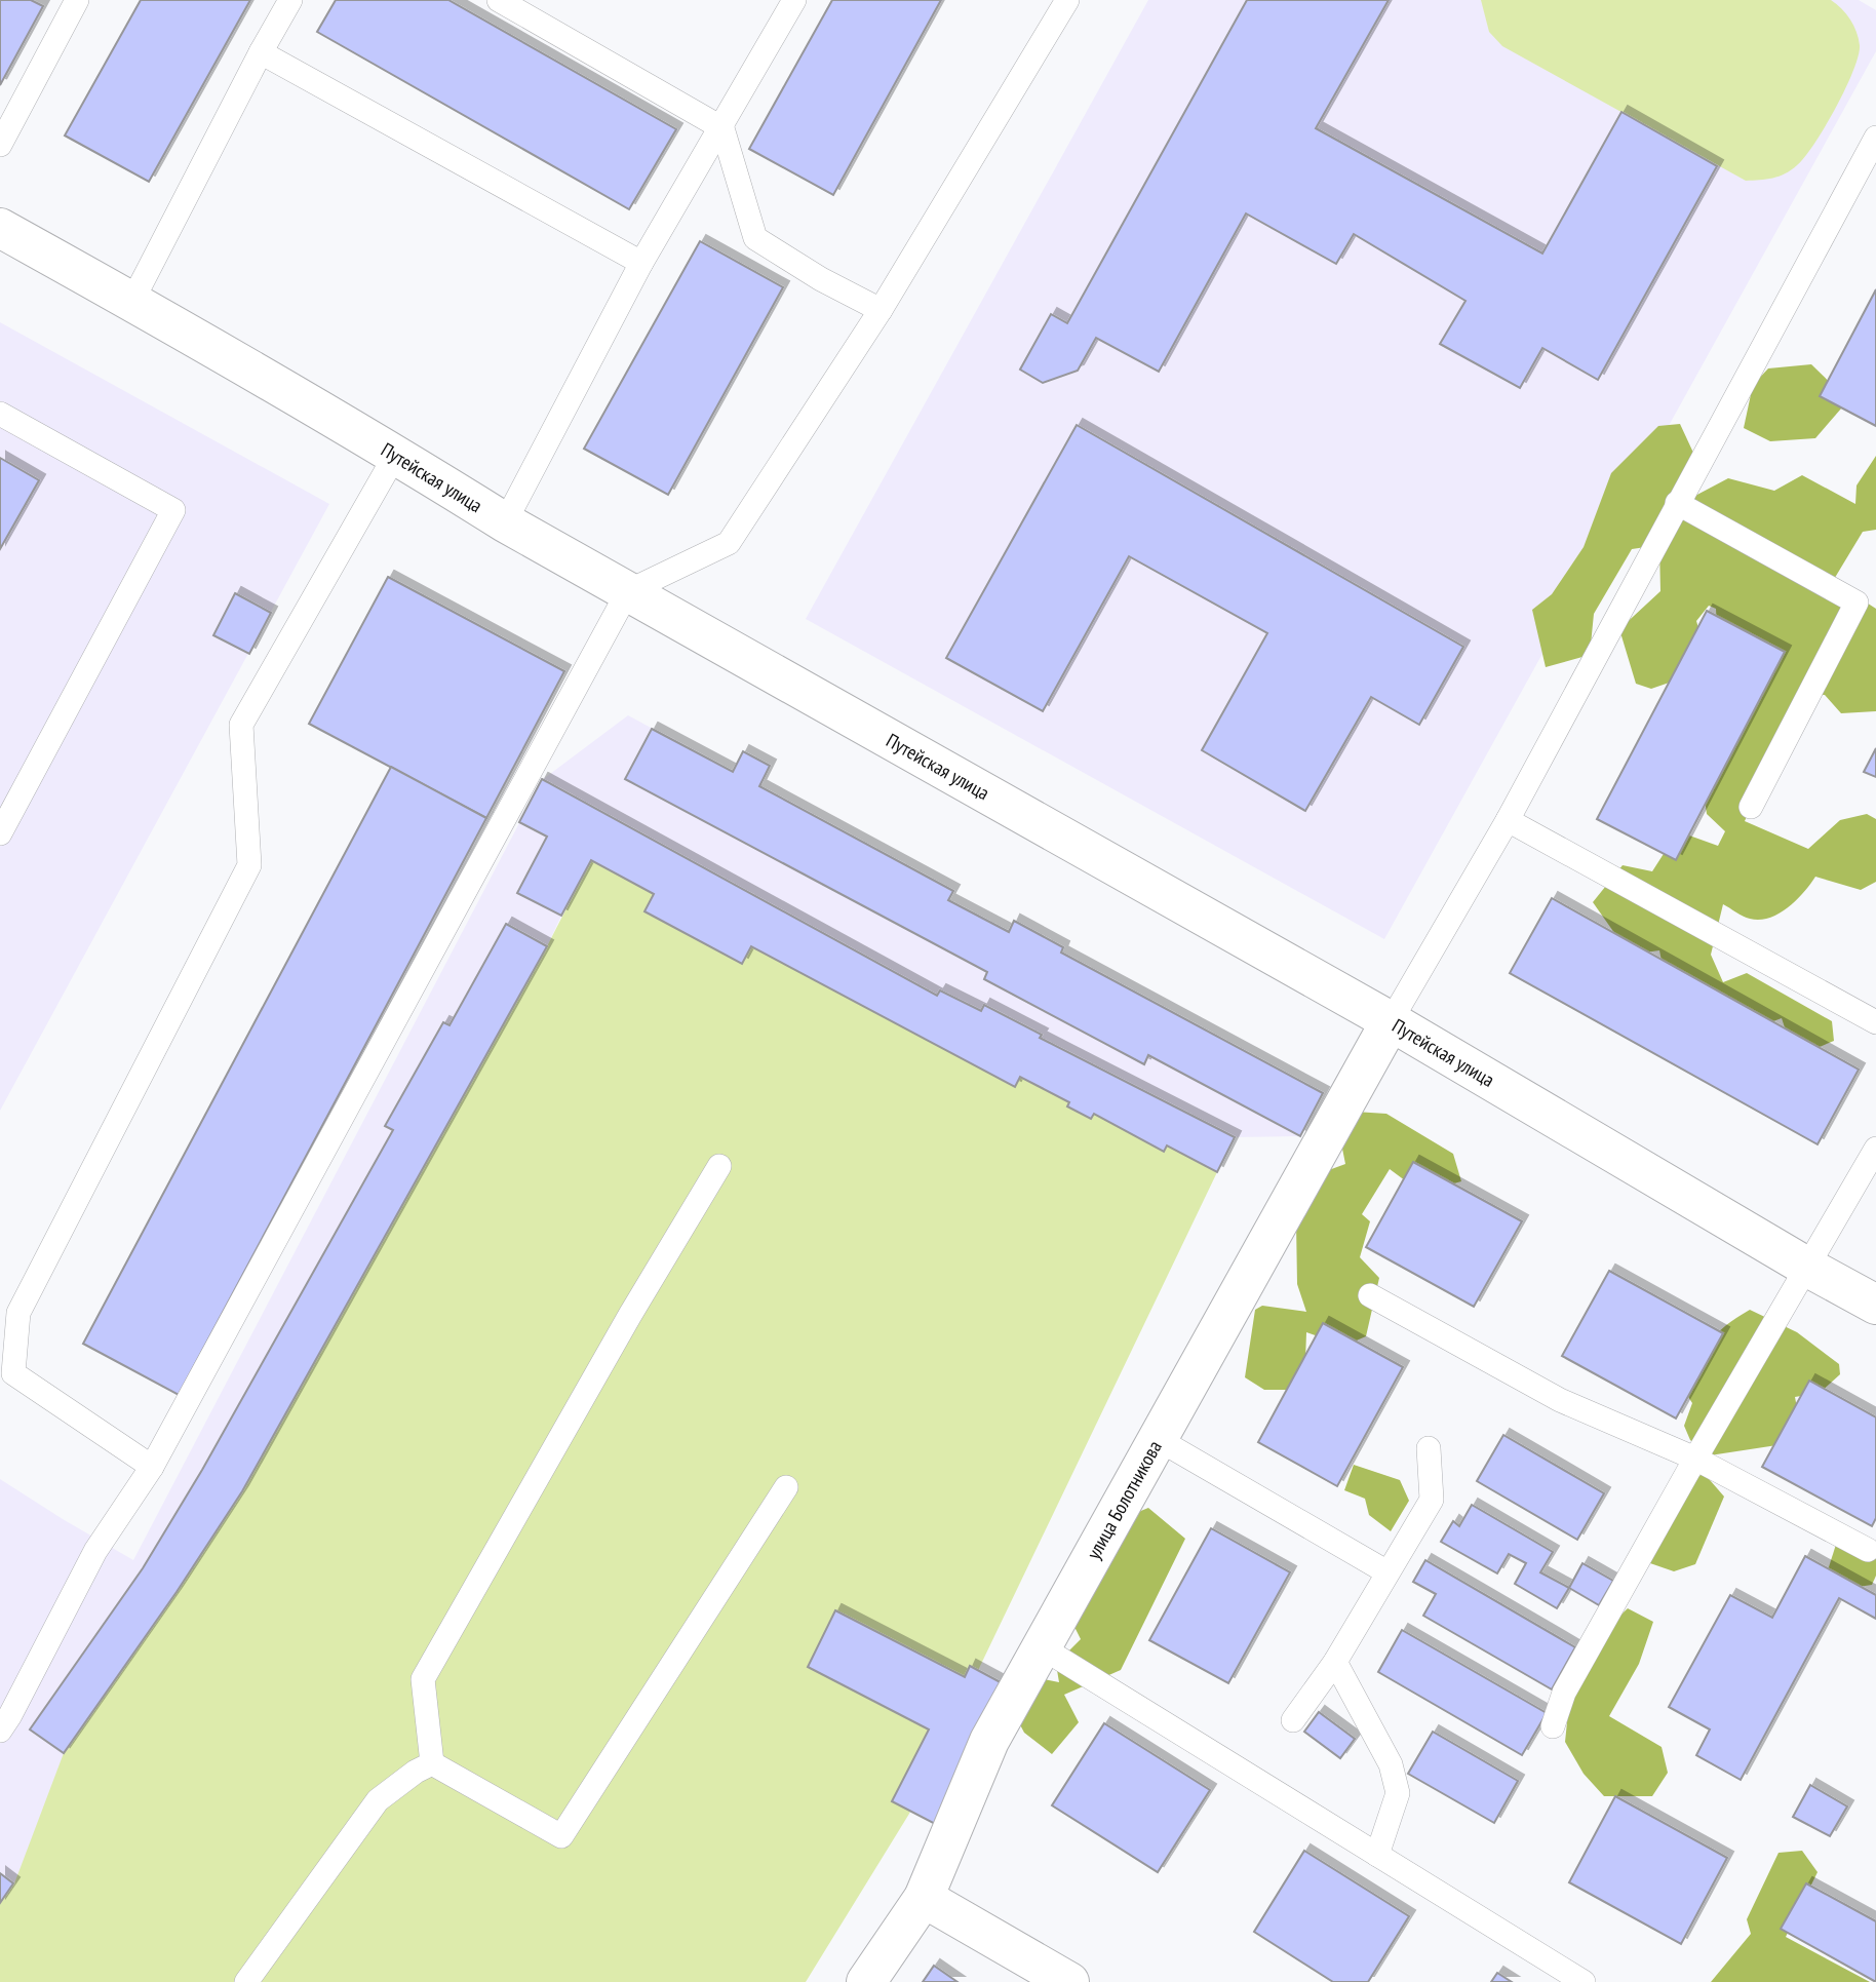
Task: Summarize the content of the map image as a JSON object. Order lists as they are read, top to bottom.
{
  "streets": {
    "street": ["Путейская улица", "улица Болотникова"]
  },
  "crossings": [
    ["Путейская улица", "улица Болотникова"]
  ]
}
